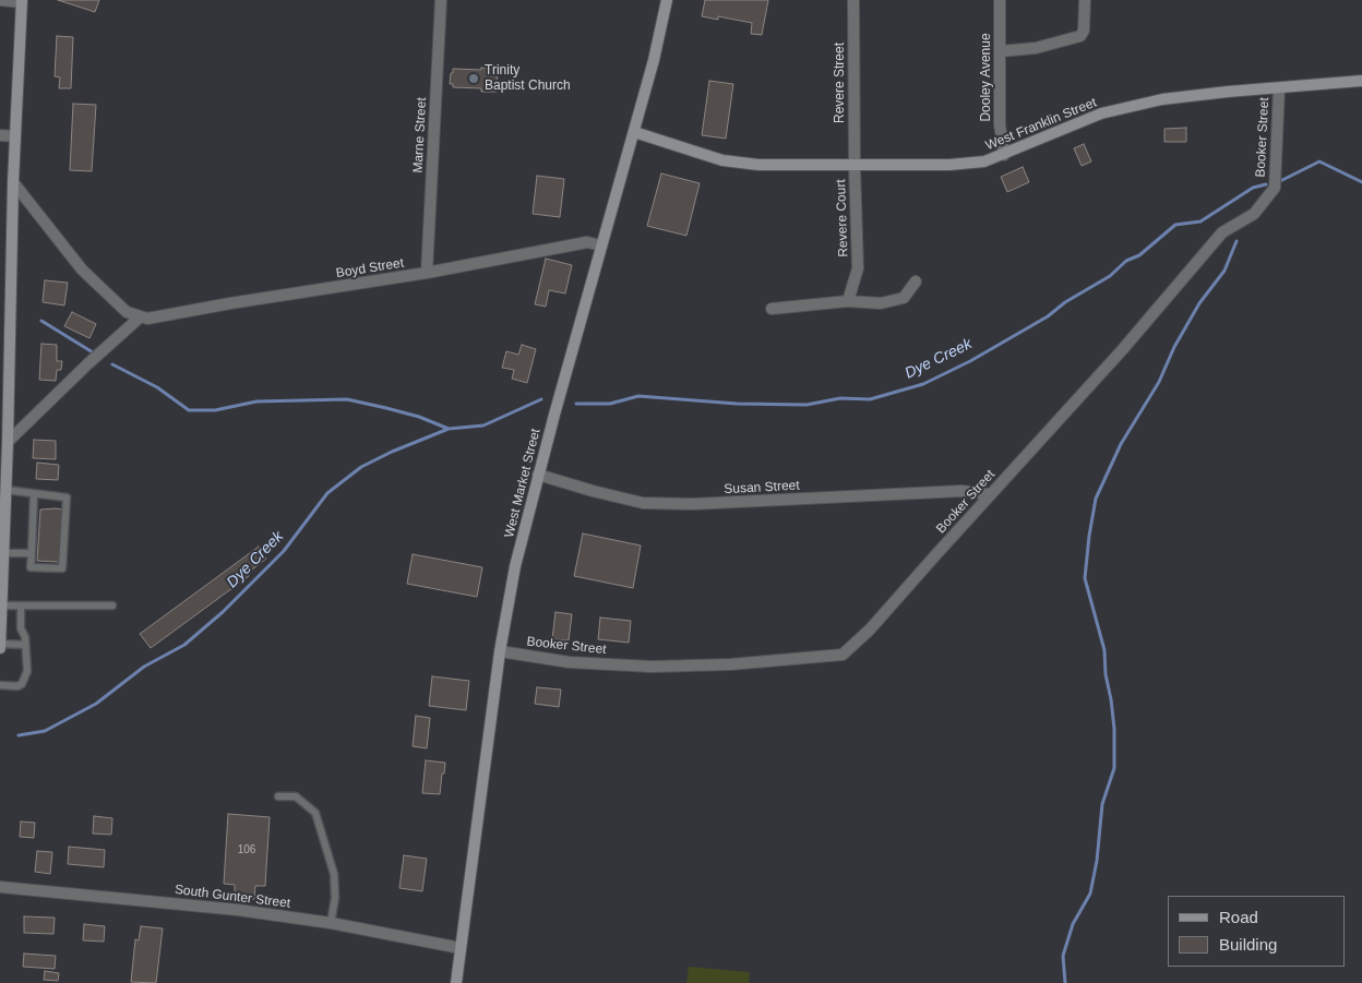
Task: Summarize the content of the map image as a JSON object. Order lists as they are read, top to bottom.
{
  "streets": {
    "street": [
      "Dooley Avenue",
      "Revere Street",
      "West Franklin Street",
      "Marne Street",
      "Booker Street",
      "Revere Court",
      "Boyd Street",
      "West Market Street",
      "Susan Street",
      "South Gunter Street"
    ]
  },
  "crossings": [
    ["Dooley Avenue", "West Franklin Street"],
    ["Revere Street", "West Franklin Street"],
    ["Revere Street", "Revere Court"],
    ["West Franklin Street", "Booker Street"],
    ["West Franklin Street", "Revere Court"],
    ["West Franklin Street", "West Market Street"],
    ["Marne Street", "Boyd Street"],
    ["Booker Street", "West Market Street"],
    ["Booker Street", "Susan Street"],
    ["Boyd Street", "West Market Street"],
    ["West Market Street", "Susan Street"],
    ["West Market Street", "South Gunter Street"]
  ],
  "water": ["Dye Creek"],
  "places": ["Trinity Baptist Church"],
  "house_numbers": ["106"],
  "legend": ["Road", "Building"]
}
